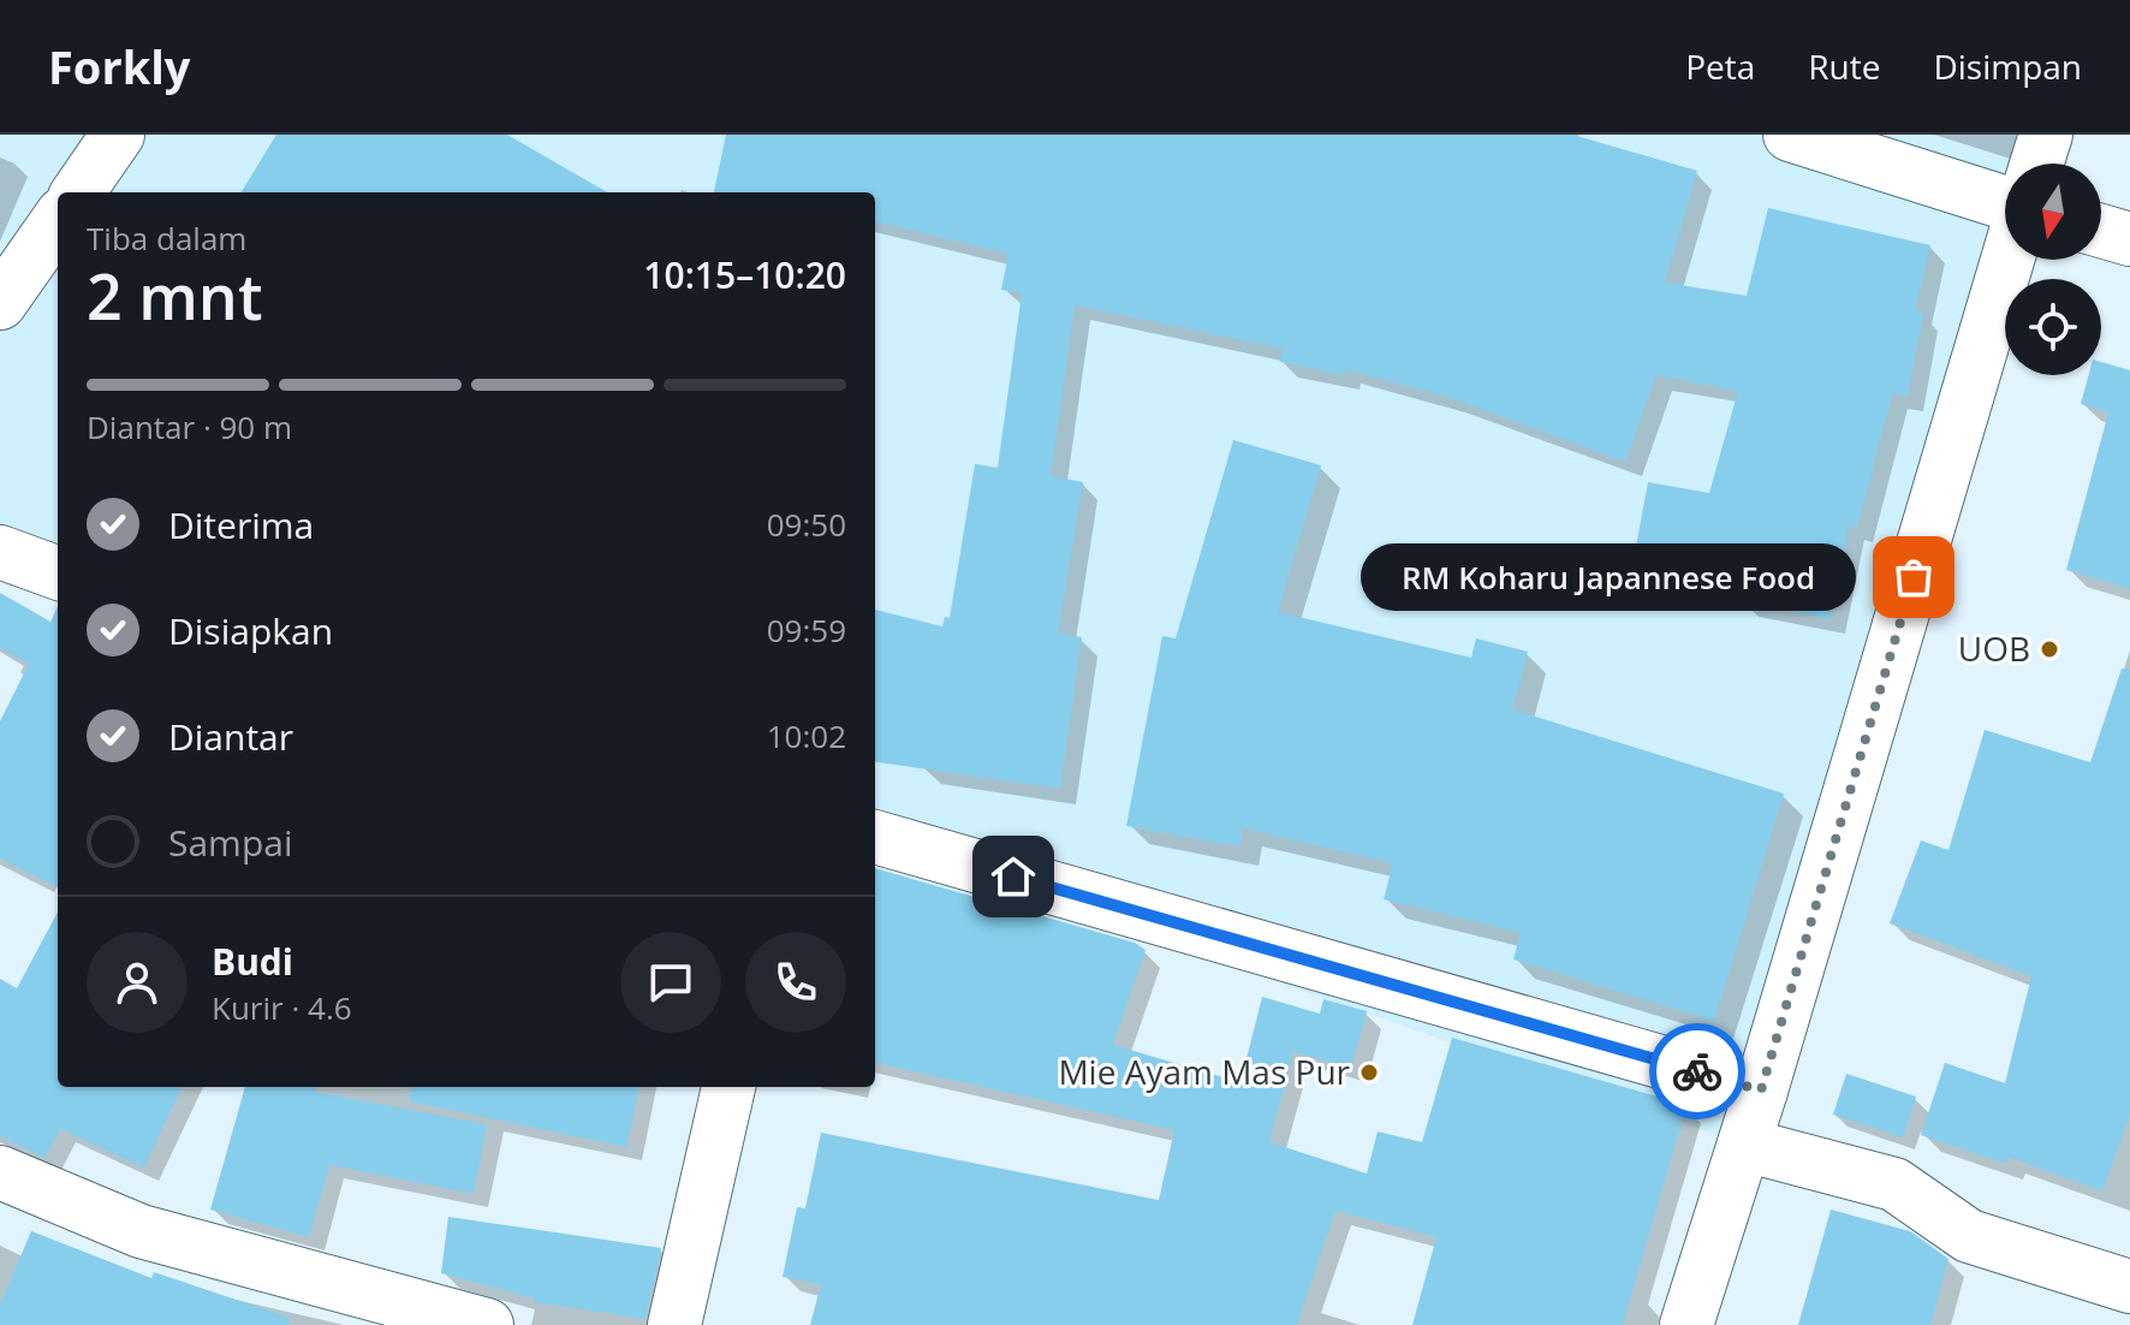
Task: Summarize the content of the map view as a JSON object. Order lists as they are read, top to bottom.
{
  "places": ["RM Koharu Japannese Food", "UOB", "Mie Ayam Mas Pur"],
  "north": "bottom",
  "page": {
    "header": "Forkly",
    "nav": ["Peta", "Rute", "Disimpan"],
    "heading": ["2 mnt", "Tiba dalam", "10:15–10:20"],
    "panel": ["Budi", "Kurir · 4.6"],
    "bar": "Diantar · 90 m",
    "list": [
      ["Diterima", "09:50"],
      ["Disiapkan", "09:59"],
      ["Diantar", "10:02"],
      "Sampai"
    ],
    "bubble": "RM Koharu Japannese Food"
  }
}
